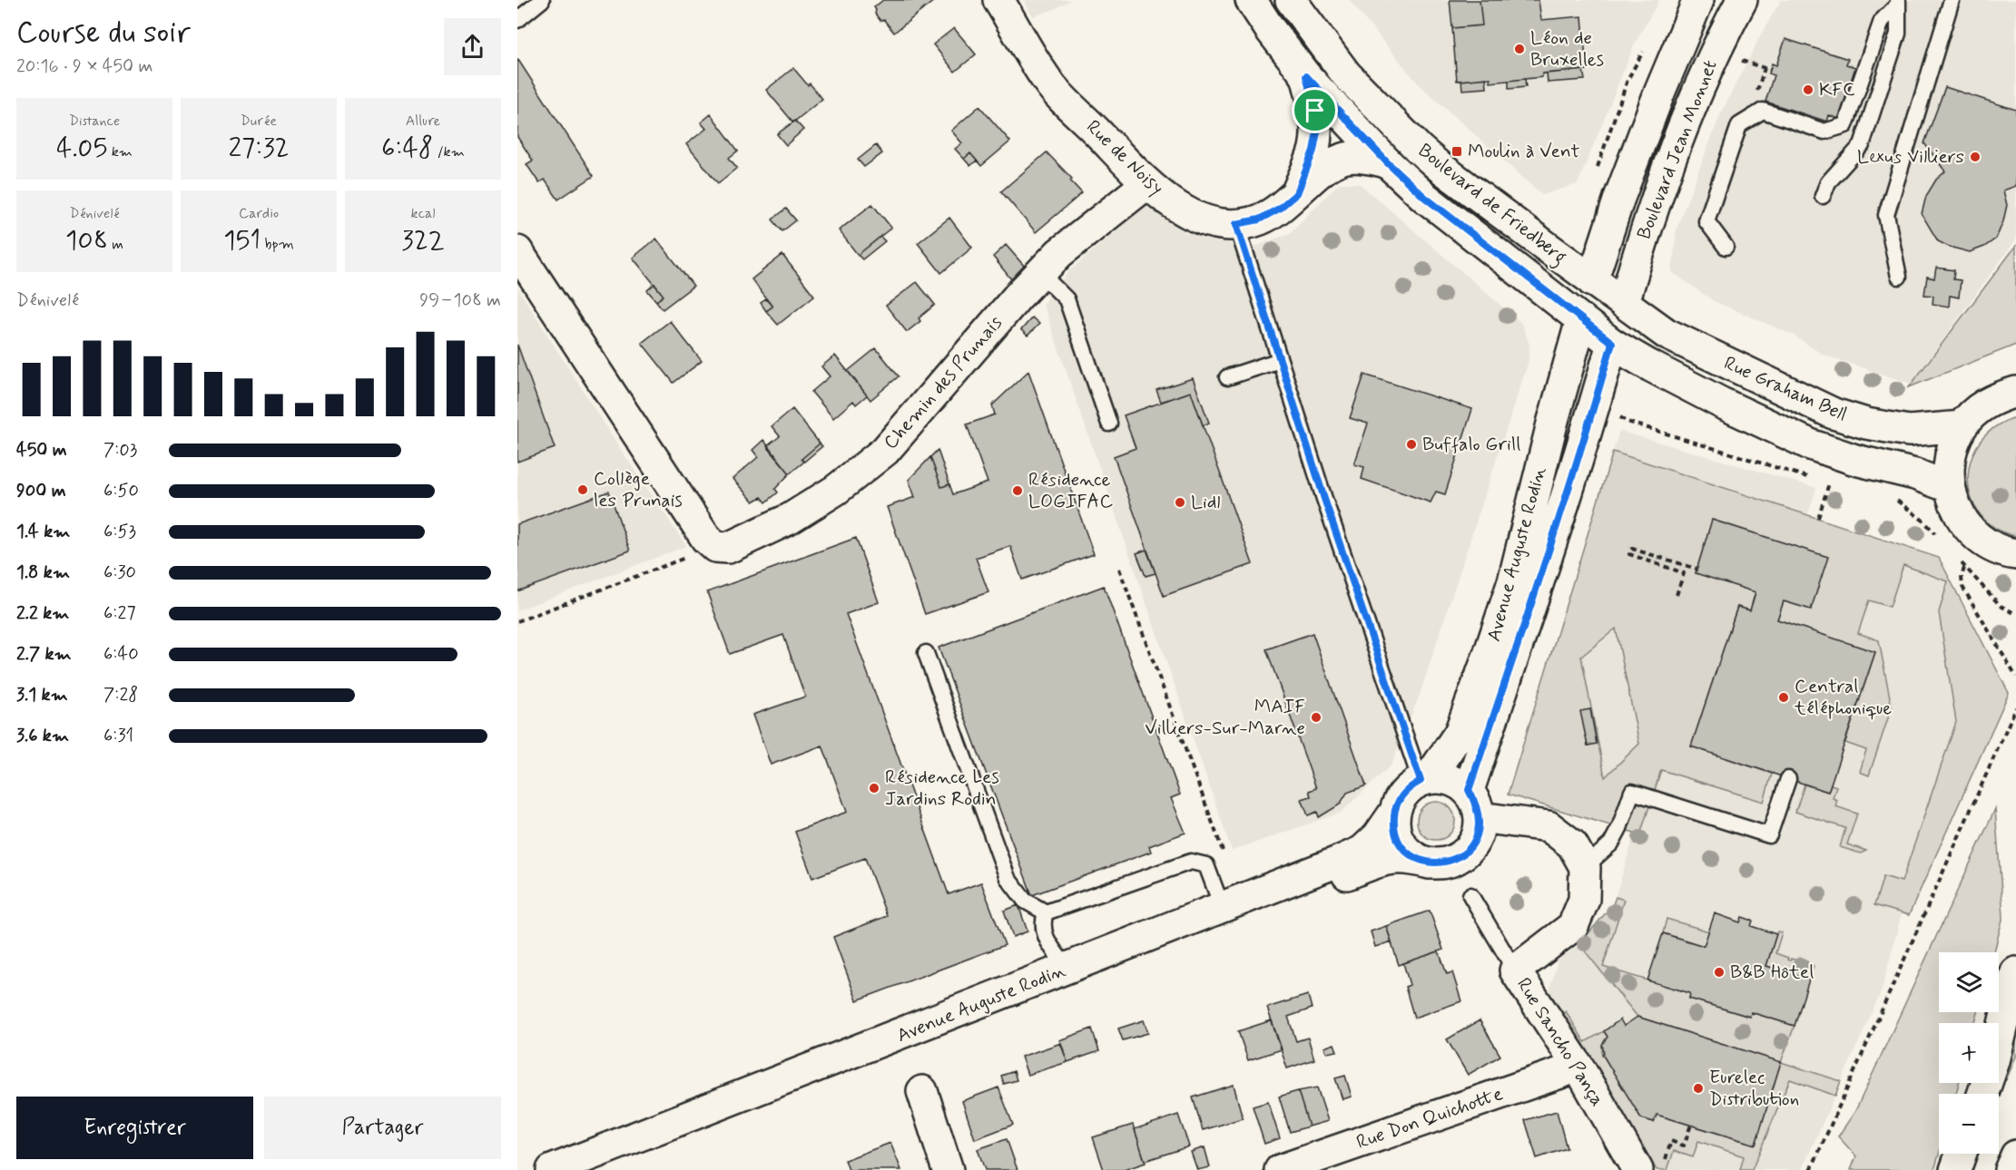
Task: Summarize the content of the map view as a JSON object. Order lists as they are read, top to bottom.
{
  "streets": {
    "main road": [
      "Boulevard Jean Monnet",
      "Rue de Noisy",
      "Boulevard de Friedberg",
      "Chemin des Prunais",
      "Rue Graham Bell",
      "Avenue Auguste Rodin",
      "Rue Sancho Pança",
      "Rue Don Quichotte"
    ]
  },
  "crossings": [
    ["Boulevard Jean Monnet", "Boulevard de Friedberg"],
    ["Boulevard Jean Monnet", "Rue Graham Bell"],
    ["Boulevard Jean Monnet", "Avenue Auguste Rodin"],
    ["Rue de Noisy", "Boulevard de Friedberg"],
    ["Rue de Noisy", "Chemin des Prunais"],
    ["Boulevard de Friedberg", "Rue Graham Bell"],
    ["Boulevard de Friedberg", "Avenue Auguste Rodin"],
    ["Rue Graham Bell", "Avenue Auguste Rodin"],
    ["Rue Sancho Pança", "Rue Don Quichotte"]
  ],
  "places": {
    "other": [
      "Léon de Bruxelles",
      "KFC",
      "Lexus Villiers",
      "Buffalo Grill",
      "Collège les Prunais",
      "Résidence LOGIFAC",
      "Lidl",
      "Central téléphonique",
      "MAIF Villiers-Sur-Marne",
      "Résidence Les Jardins Rodin",
      "B&B Hôtel",
      "Eurelec Distribution"
    ],
    "transit": ["Moulin à Vent"]
  },
  "page": {
    "heading": ["Course du soir", "20:16 · 9 × 450 m"],
    "stats": [
      ["Distance", "4.05 km"],
      ["Durée", "27:32"],
      ["Allure", "6:48 /km"],
      ["Dénivelé", "108 m"],
      ["Cardio", "151 bpm"],
      ["kcal", "322"]
    ],
    "chart": ["Dénivelé", "99–108 m"],
    "list": [
      {
        "name": "450 m",
        "note": "7:03"
      },
      {
        "name": "900 m",
        "note": "6:50"
      },
      {
        "name": "1.4 km",
        "note": "6:53"
      },
      {
        "name": "1.8 km",
        "note": "6:30"
      },
      {
        "name": "2.2 km",
        "note": "6:27"
      },
      {
        "name": "2.7 km",
        "note": "6:40"
      },
      {
        "name": "3.1 km",
        "note": "7:28"
      },
      {
        "name": "3.6 km",
        "note": "6:31"
      }
    ],
    "map_buttons": ["+", "−"],
    "buttons": ["Enregistrer", "Partager"]
  }
}
